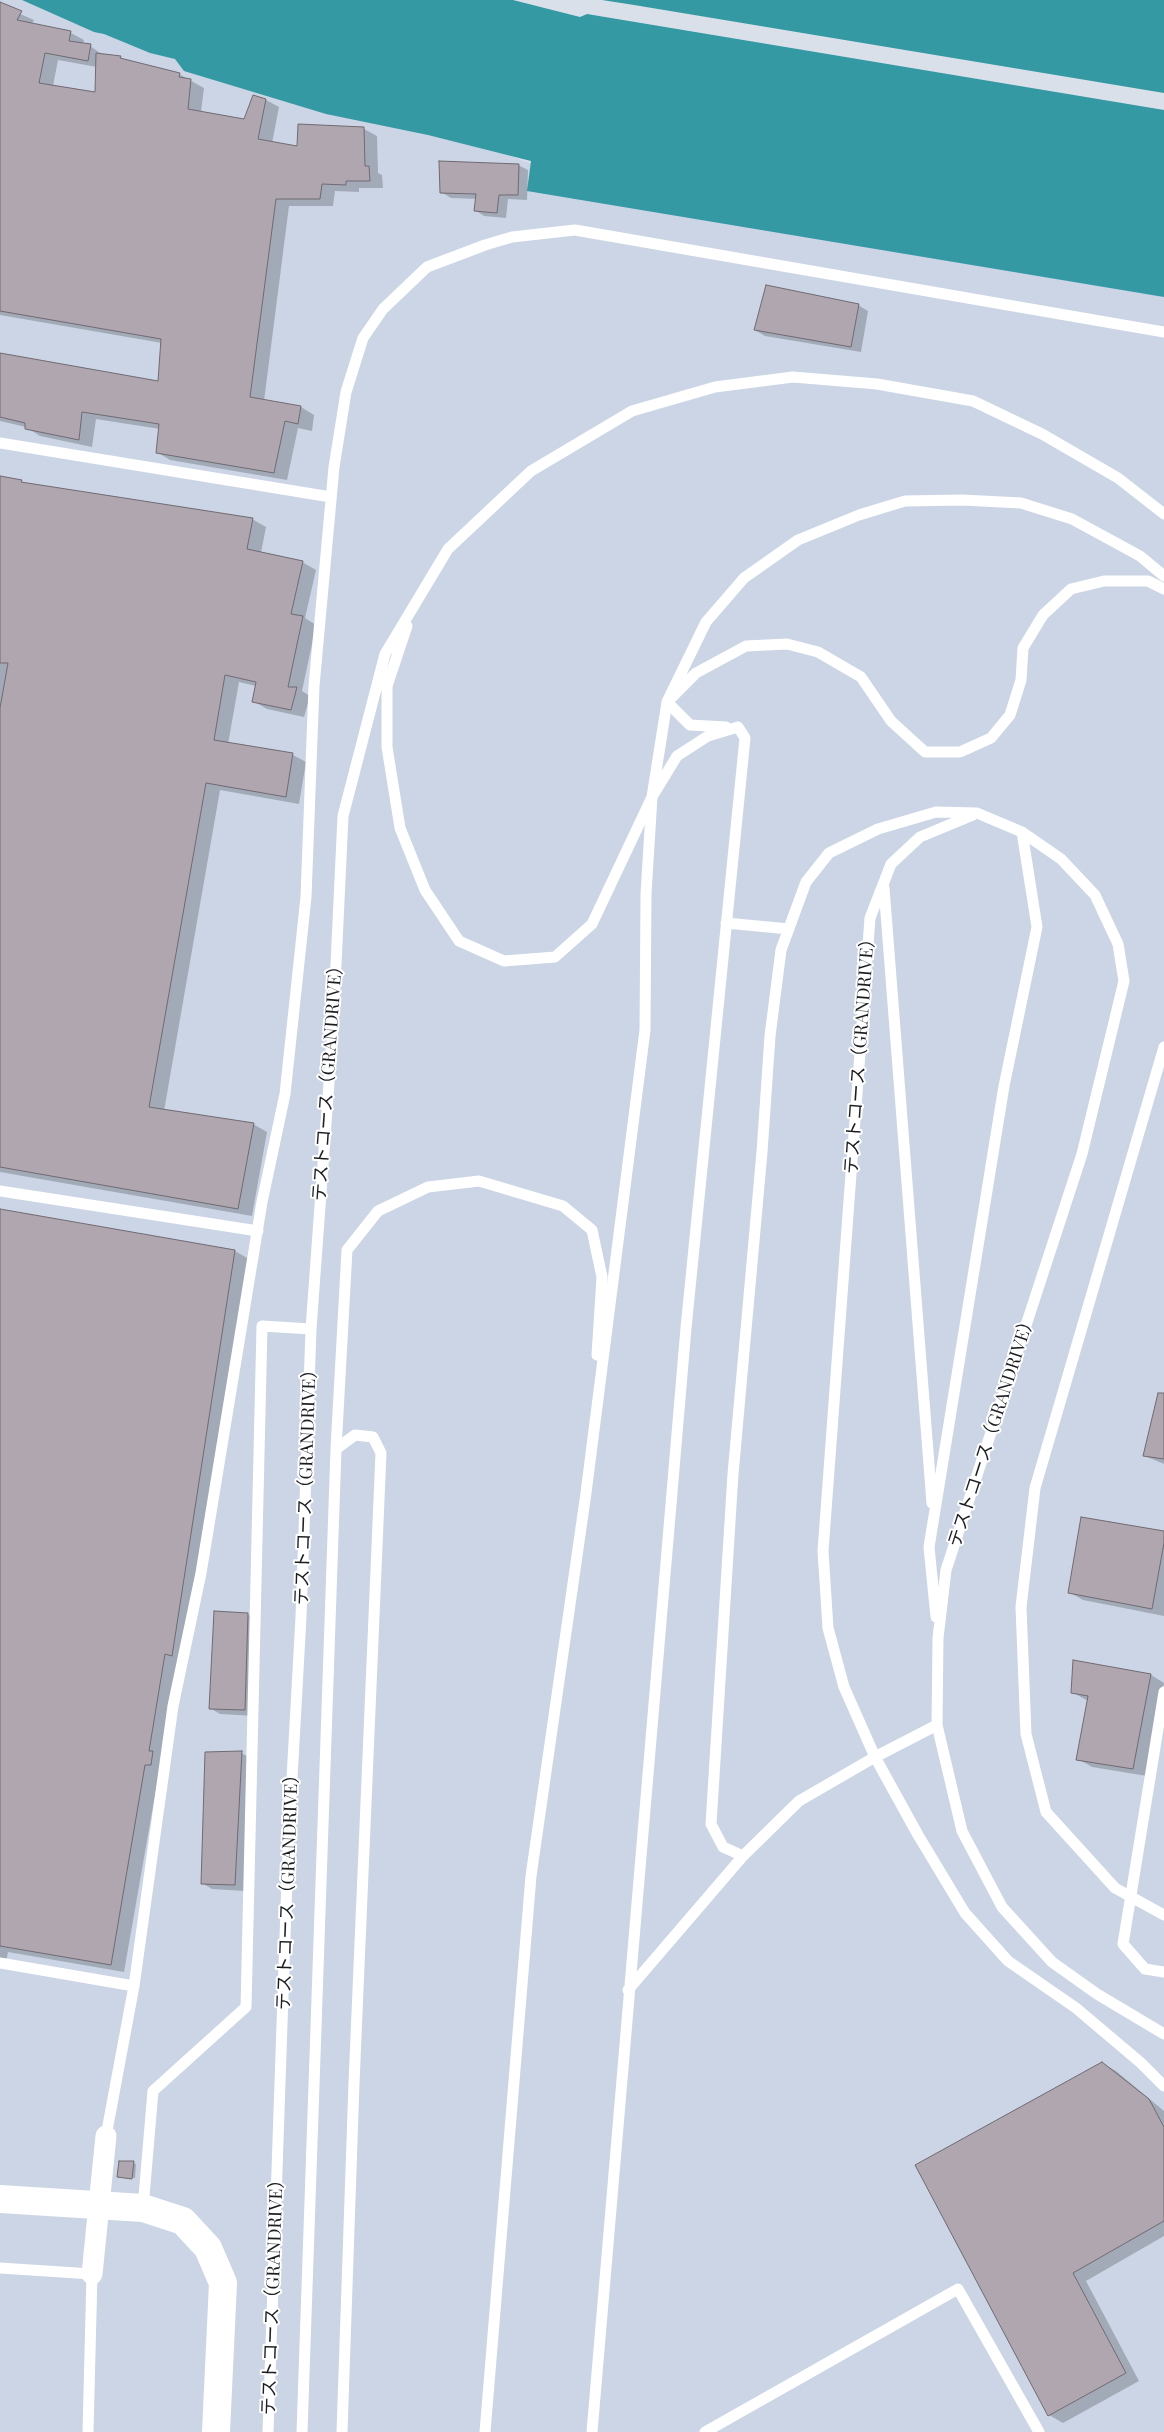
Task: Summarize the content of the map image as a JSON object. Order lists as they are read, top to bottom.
{
  "streets": {
    "lane": ["テストコース（GRANDRIVE）"]
  }
}
